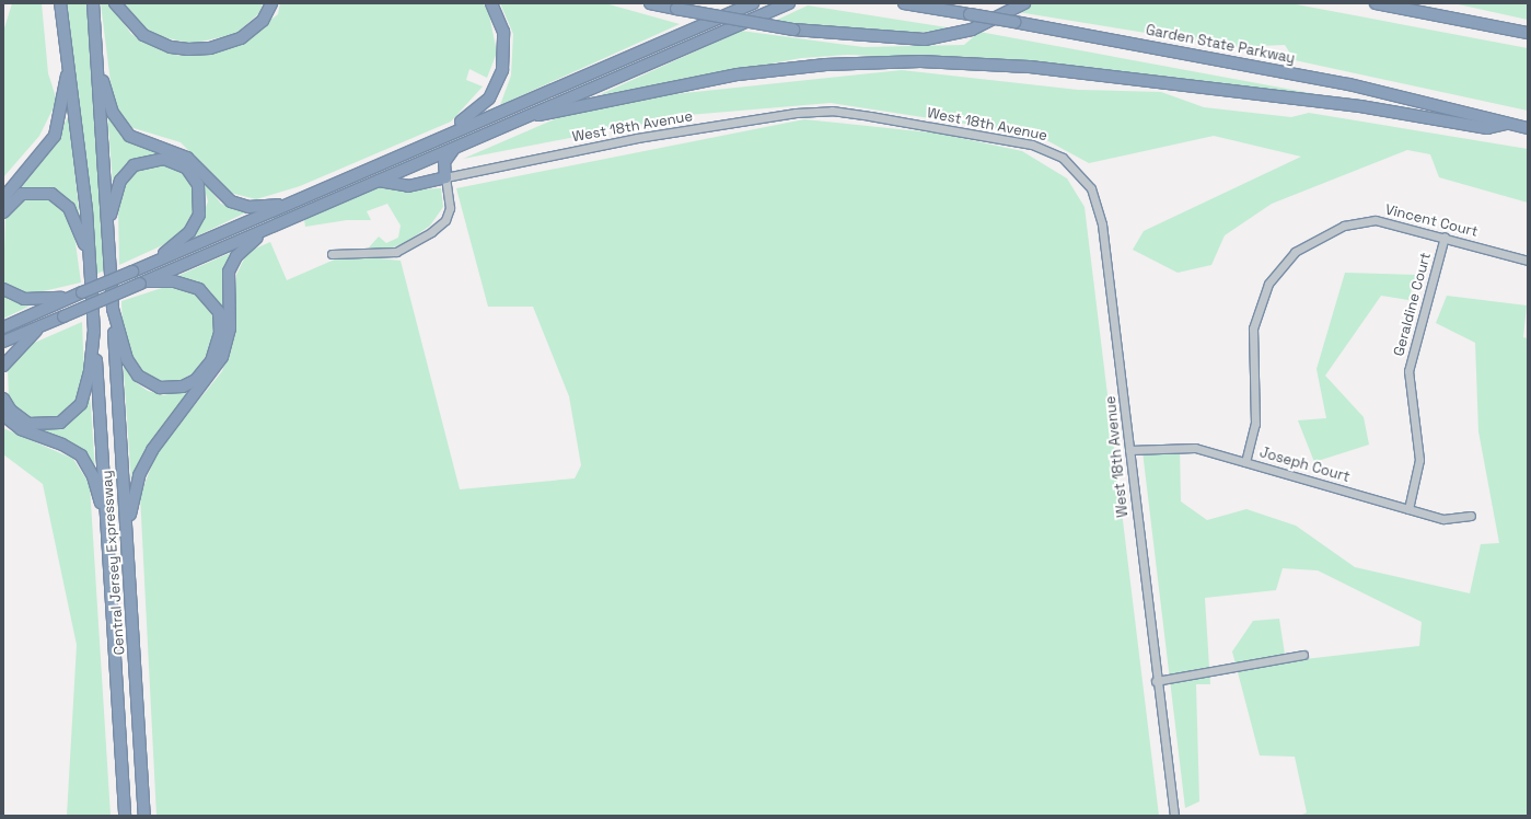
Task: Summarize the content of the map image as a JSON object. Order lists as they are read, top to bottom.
{
  "streets": {
    "highway": ["Garden State Parkway", "Central Jersey Expressway"],
    "street": [
      "West 18th Avenue",
      "Vincent Court",
      "Geraldine Court",
      "Joseph Court"
    ]
  },
  "crossings": [
    ["West 18th Avenue", "Joseph Court"],
    ["Vincent Court", "Geraldine Court"],
    ["Vincent Court", "Joseph Court"],
    ["Geraldine Court", "Joseph Court"]
  ]
}
